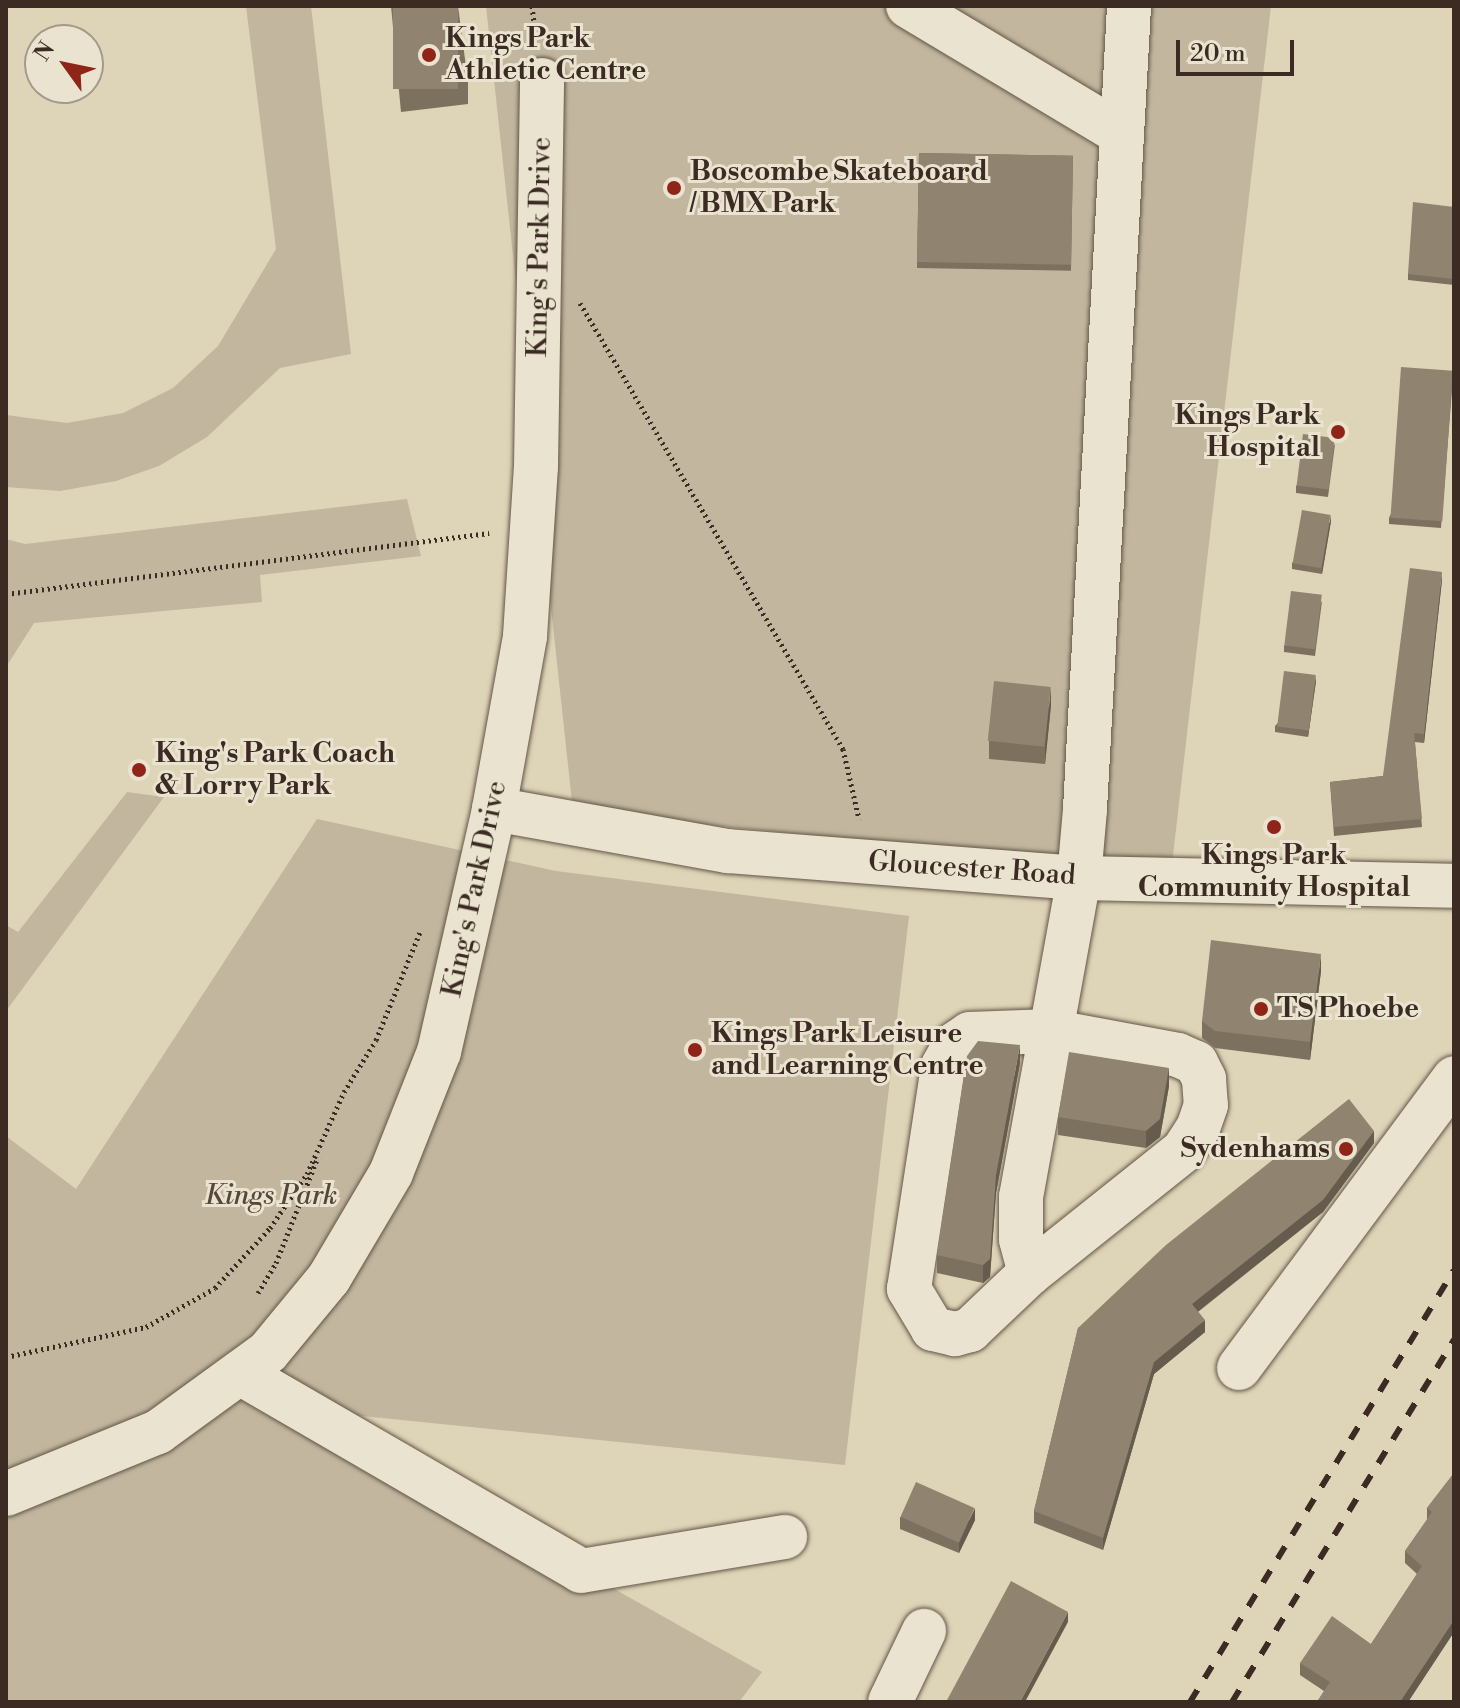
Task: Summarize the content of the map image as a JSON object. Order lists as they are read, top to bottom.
{
  "streets": {
    "street": ["King's Park Drive", "Gloucester Road"]
  },
  "crossings": [
    ["King's Park Drive", "Gloucester Road"]
  ],
  "parks": ["Kings Park"],
  "places": [
    "Kings Park Athletic Centre",
    "Boscombe Skateboard / BMX Park",
    "Kings Park Hospital",
    "King's Park Coach & Lorry Park",
    "Kings Park Community Hospital",
    "TS Phoebe",
    "Kings Park Leisure and Learning Centre",
    "Sydenhams"
  ],
  "scale_bar": "20 m",
  "north": "top left"
}
